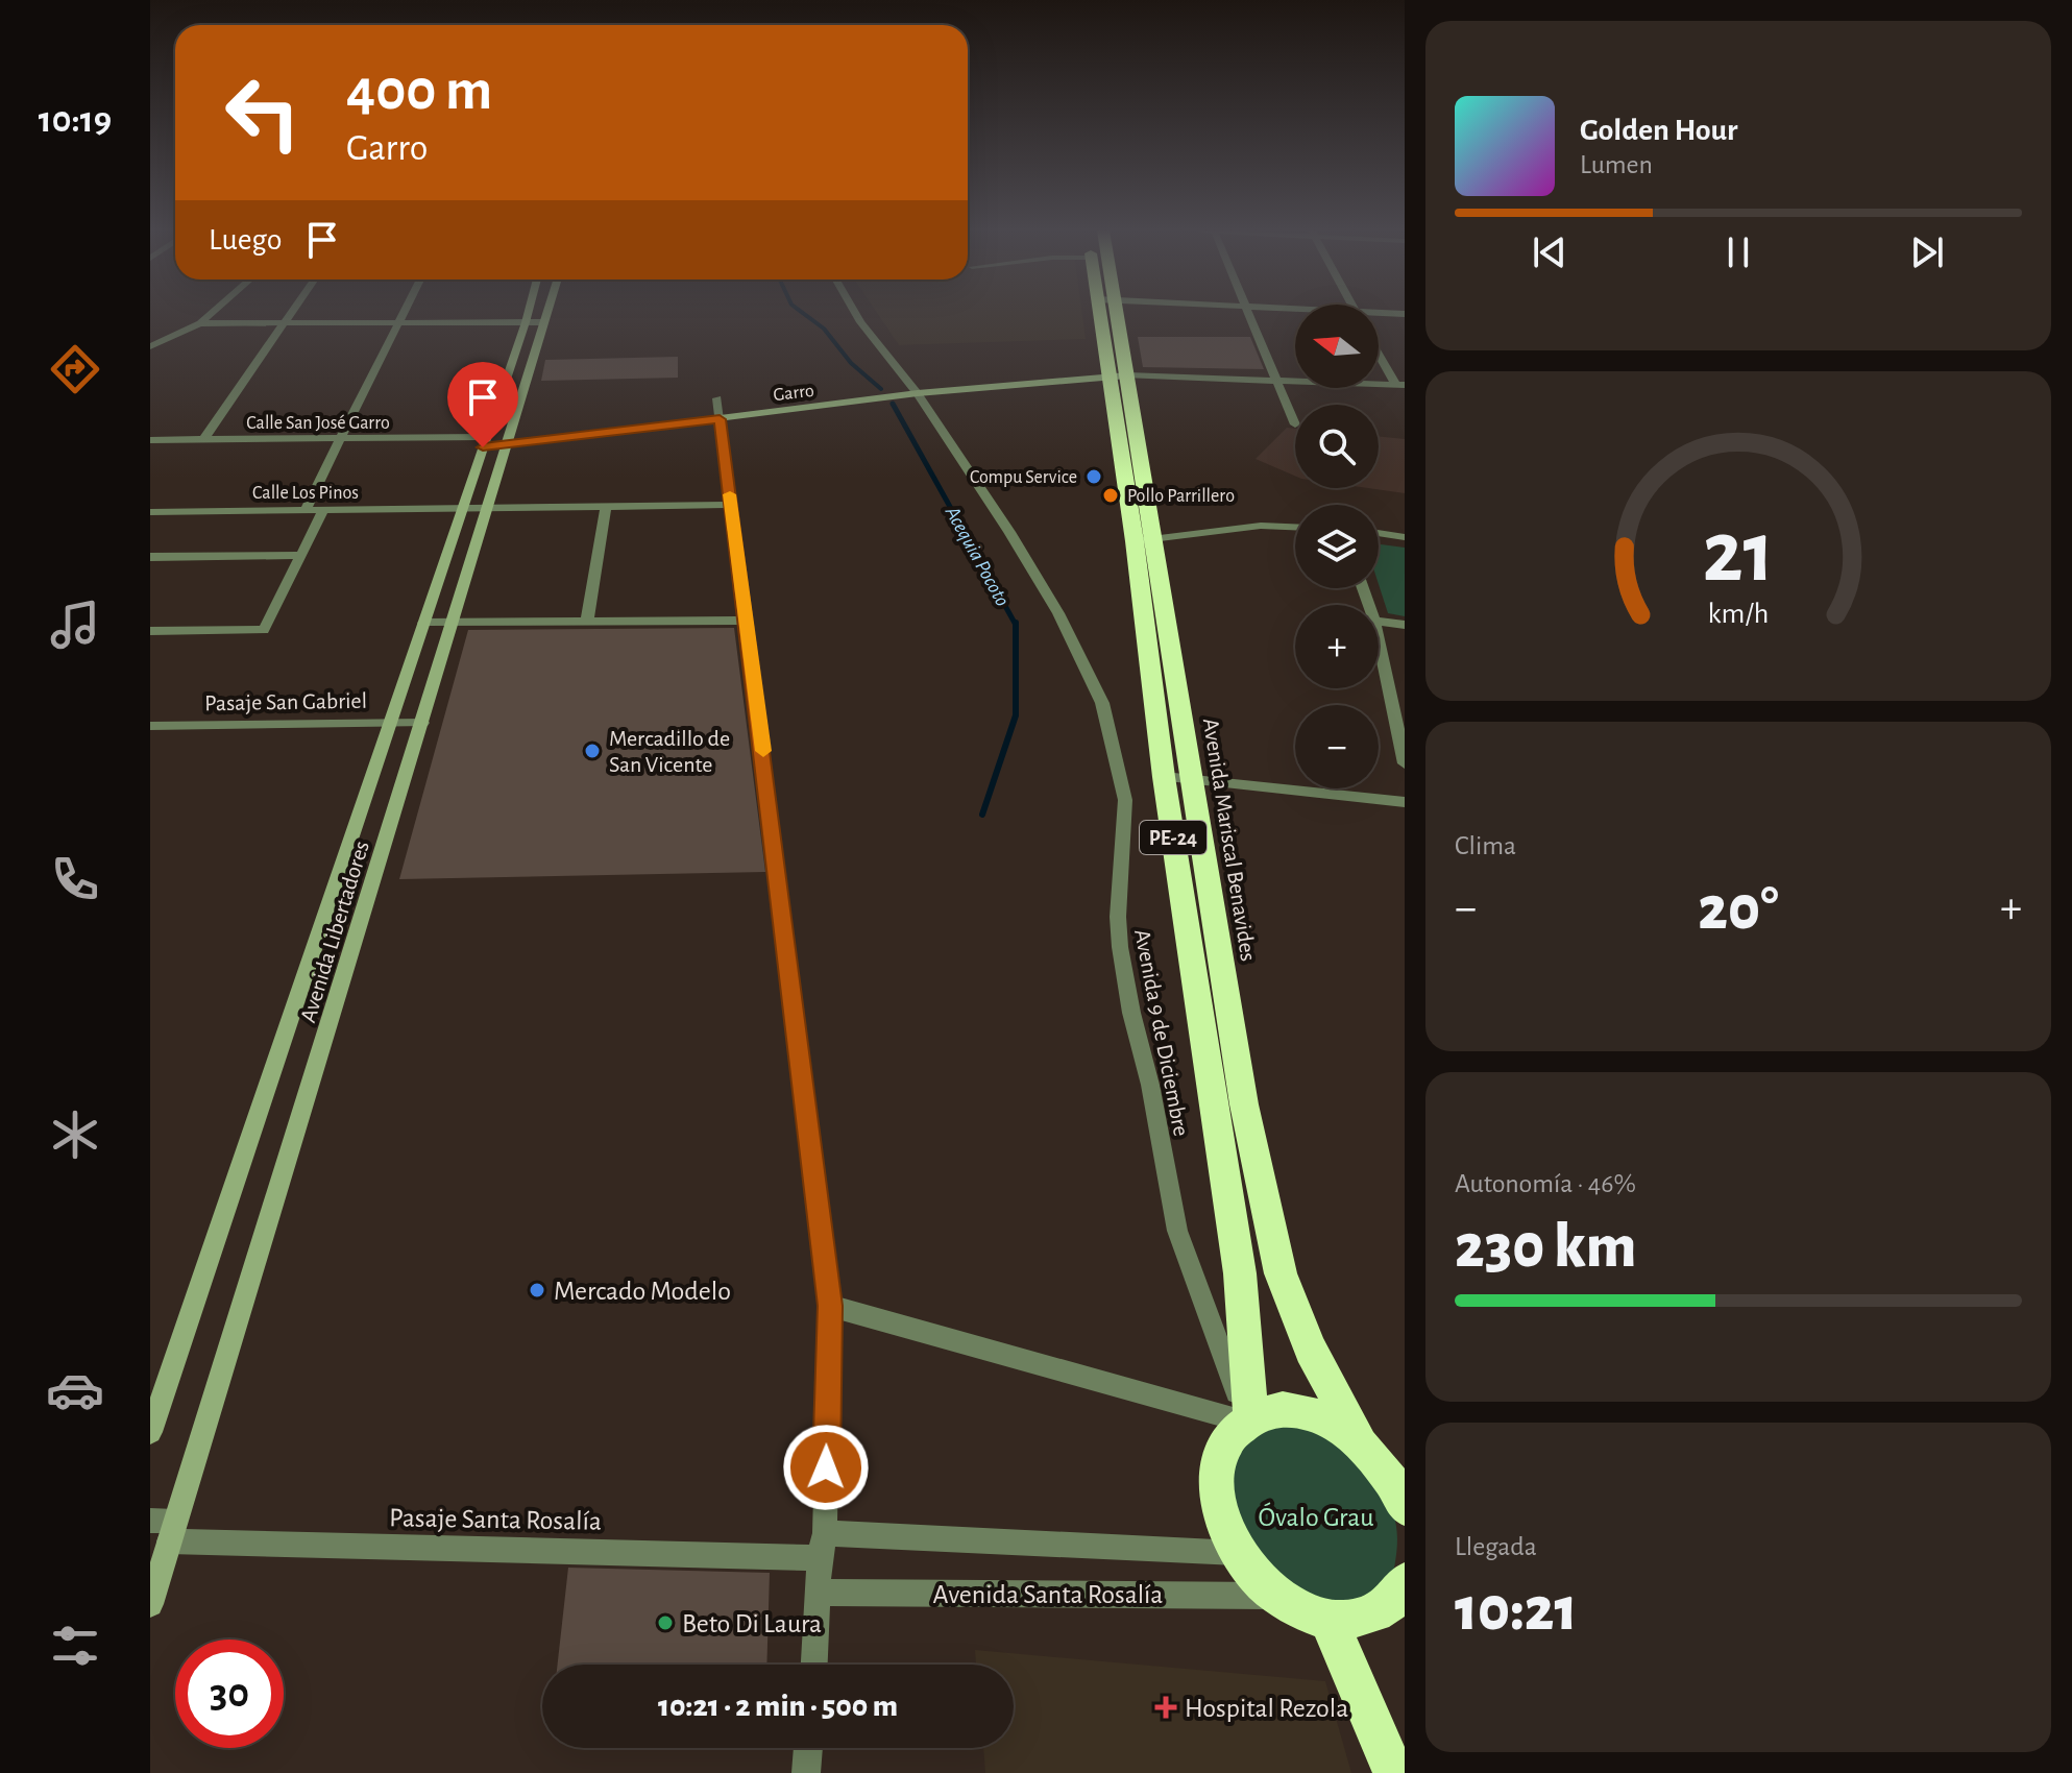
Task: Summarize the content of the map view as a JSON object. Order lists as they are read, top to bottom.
{
  "streets": {
    "highway": ["PE-24", "Avenida Mariscal Benavides"],
    "street": [
      "Garro",
      "Calle San José Garro",
      "Calle Los Pinos",
      "Pasaje San Gabriel",
      "Avenida Libertadores",
      "Avenida 9 de Diciembre",
      "Pasaje Santa Rosalía",
      "Avenida Santa Rosalía"
    ]
  },
  "crossings": [
    ["Garro", "Calle San José Garro"],
    ["Garro", "Avenida Mariscal Benavides"],
    ["Garro", "Avenida Libertadores"],
    ["Garro", "Avenida 9 de Diciembre"],
    ["Calle San José Garro", "Avenida Libertadores"],
    ["Calle Los Pinos", "Avenida Libertadores"],
    ["Pasaje San Gabriel", "Avenida Libertadores"],
    ["Avenida Mariscal Benavides", "Avenida 9 de Diciembre"],
    ["Avenida Libertadores", "Pasaje Santa Rosalía"],
    ["Pasaje Santa Rosalía", "Avenida Santa Rosalía"]
  ],
  "water": ["Acequia Pocoto"],
  "parks": ["Óvalo Grau"],
  "places": {
    "other": [
      "Compu Service",
      "Pollo Parrillero",
      "Mercadillo de San Vicente",
      "Mercado Modelo",
      "Beto Di Laura"
    ],
    "health": ["Hospital Rezola"]
  },
  "north": "left",
  "page": {
    "tabs": "10:19",
    "turn": ["400 m", "Garro"],
    "song": ["Golden Hour", "Lumen"],
    "then": "Luego",
    "map_buttons": ["+", "−"],
    "tile": [
      "Clima",
      ["Autonomía · 46%", "230 km"],
      ["Llegada", "10:21"]
    ],
    "heat": ["−", "20°", "+"],
    "limit": "30",
    "trip": "10:21 · 2 min · 500 m",
    "gauge": ["21", "km/h"]
  }
}
